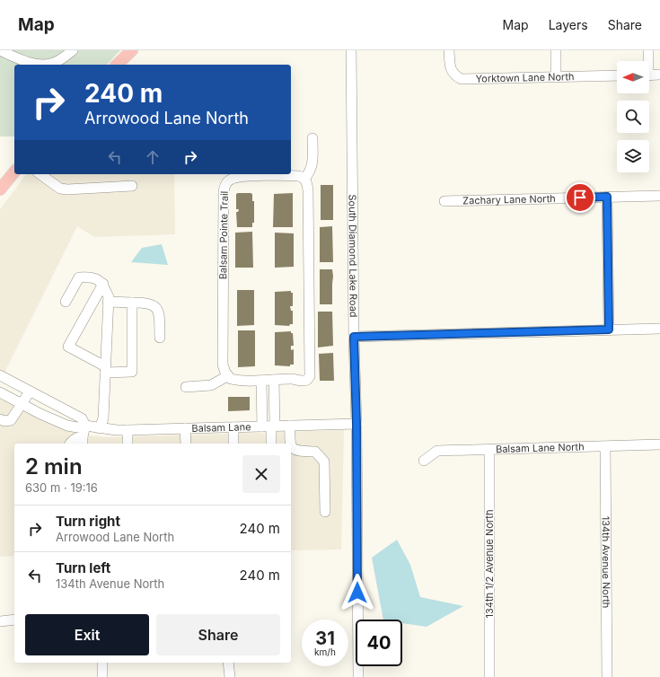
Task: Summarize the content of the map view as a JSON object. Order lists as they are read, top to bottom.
{
  "streets": {
    "street": [
      "Yorktown Lane North",
      "Zachary Lane North",
      "Balsam Pointe Trail",
      "South Diamond Lake Road",
      "Balsam Lane",
      "Balsam Lane North",
      "134th Avenue North",
      "134th 1/2 Avenue North"
    ]
  },
  "crossings": [
    ["South Diamond Lake Road", "Balsam Lane"],
    ["Balsam Lane North", "134th Avenue North"],
    ["Balsam Lane North", "134th 1/2 Avenue North"]
  ],
  "north": "left",
  "page": {
    "header": "Map",
    "nav": ["Map", "Layers", "Share"],
    "turn": ["240 m", "Arrowood Lane North"],
    "heading": ["2 min", "630 m · 19:16"],
    "list": [
      {
        "name": "Turn right",
        "note": "Arrowood Lane North",
        "value": "240 m"
      },
      {
        "name": "Turn left",
        "note": "134th Avenue North",
        "value": "240 m"
      }
    ],
    "buttons": ["Exit", "Share"],
    "speed": "31 km/h",
    "limit": "40"
  }
}
